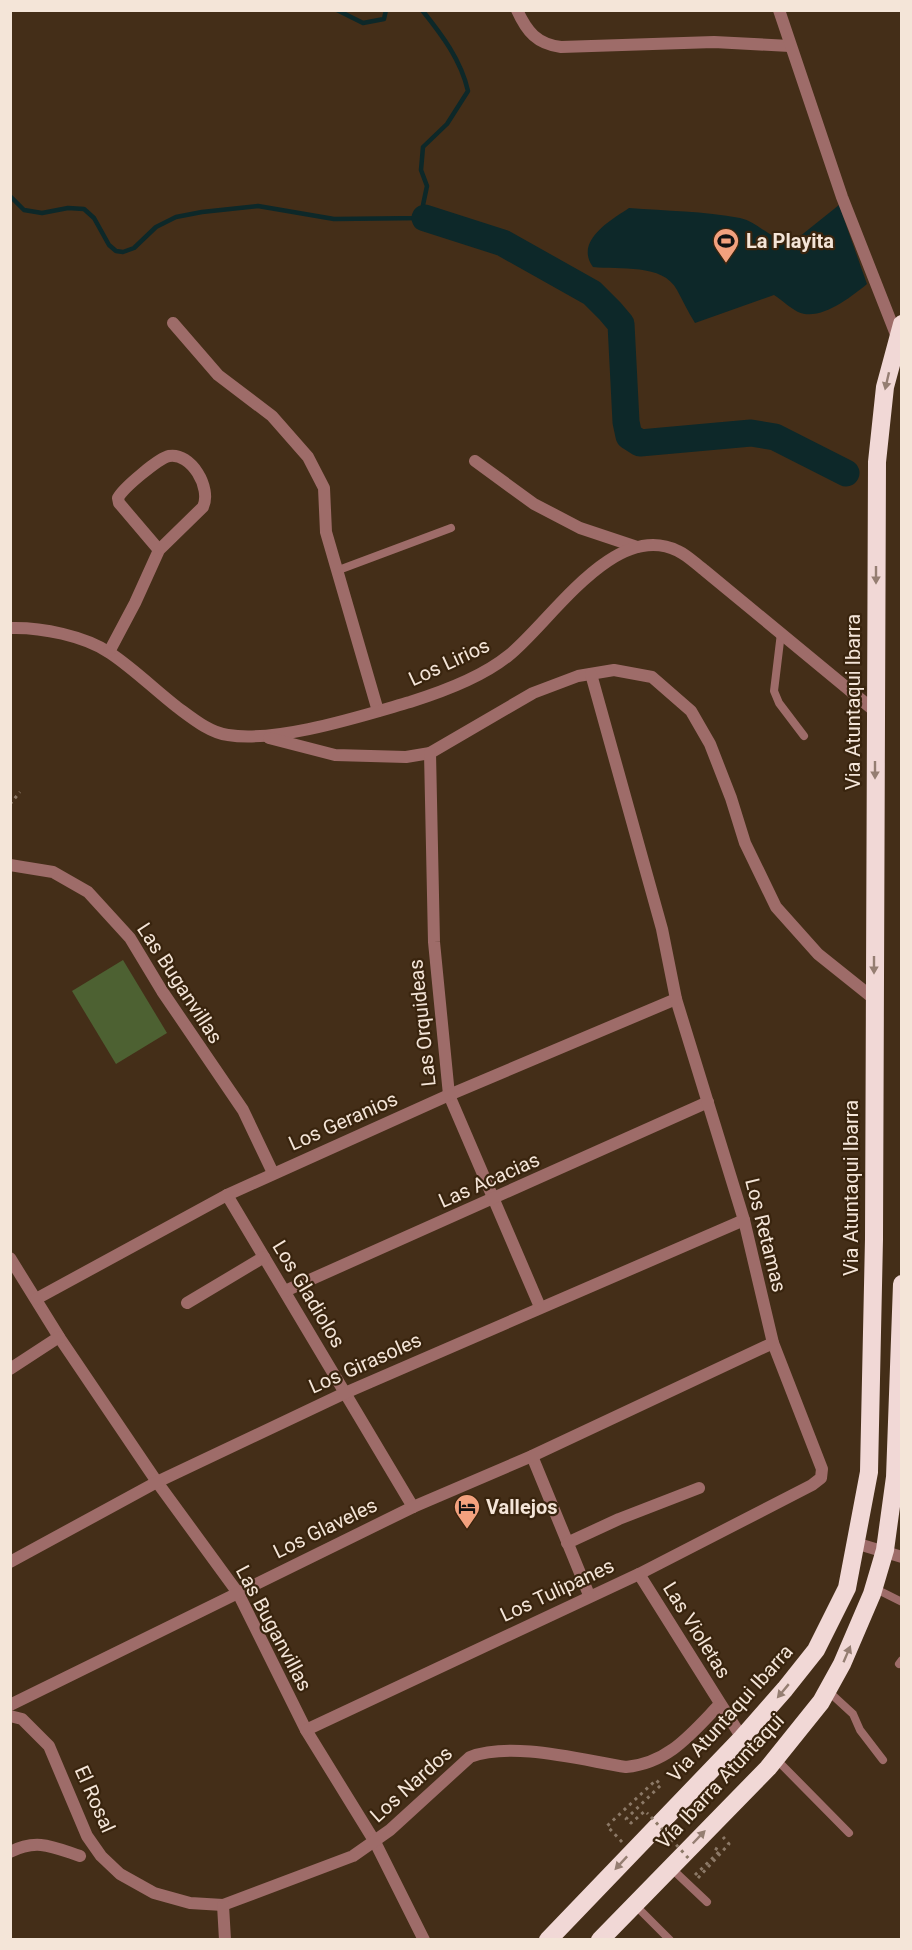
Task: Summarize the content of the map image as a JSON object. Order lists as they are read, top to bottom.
{
  "streets": {
    "highway": ["Via Atuntaqui Ibarra", "Vía Ibarra Atuntaqui"],
    "street": [
      "Los Lirios",
      "Las Buganvillas",
      "Las Orquideas",
      "Los Geranios",
      "Las Acacias",
      "Los Retamas",
      "Los Gladiolos",
      "Los Girasoles",
      "Los Glaveles",
      "Los Tulipanes",
      "Las Violetas",
      "Los Nardos",
      "El Rosal"
    ]
  },
  "crossings": [
    ["Los Lirios", "Via Atuntaqui Ibarra"],
    ["Via Atuntaqui Ibarra", "Las Violetas"],
    ["Las Buganvillas", "Los Geranios"],
    ["Las Buganvillas", "Los Girasoles"],
    ["Las Buganvillas", "Los Glaveles"],
    ["Las Buganvillas", "Los Tulipanes"],
    ["Las Buganvillas", "Los Nardos"],
    ["Las Orquideas", "Los Geranios"],
    ["Las Orquideas", "Las Acacias"],
    ["Las Orquideas", "Los Girasoles"],
    ["Los Geranios", "Los Retamas"],
    ["Los Geranios", "Los Gladiolos"],
    ["Las Acacias", "Los Retamas"],
    ["Las Acacias", "Los Gladiolos"],
    ["Los Retamas", "Los Girasoles"],
    ["Los Retamas", "Los Glaveles"],
    ["Los Retamas", "Los Tulipanes"],
    ["Los Gladiolos", "Los Girasoles"],
    ["Los Gladiolos", "Los Glaveles"],
    ["Los Tulipanes", "Las Violetas"],
    ["Las Violetas", "Los Nardos"],
    ["Los Nardos", "El Rosal"]
  ],
  "one_way": ["Via Atuntaqui Ibarra"],
  "places": {
    "sports": ["La Playita"],
    "hotel": ["Vallejos"]
  }
}
